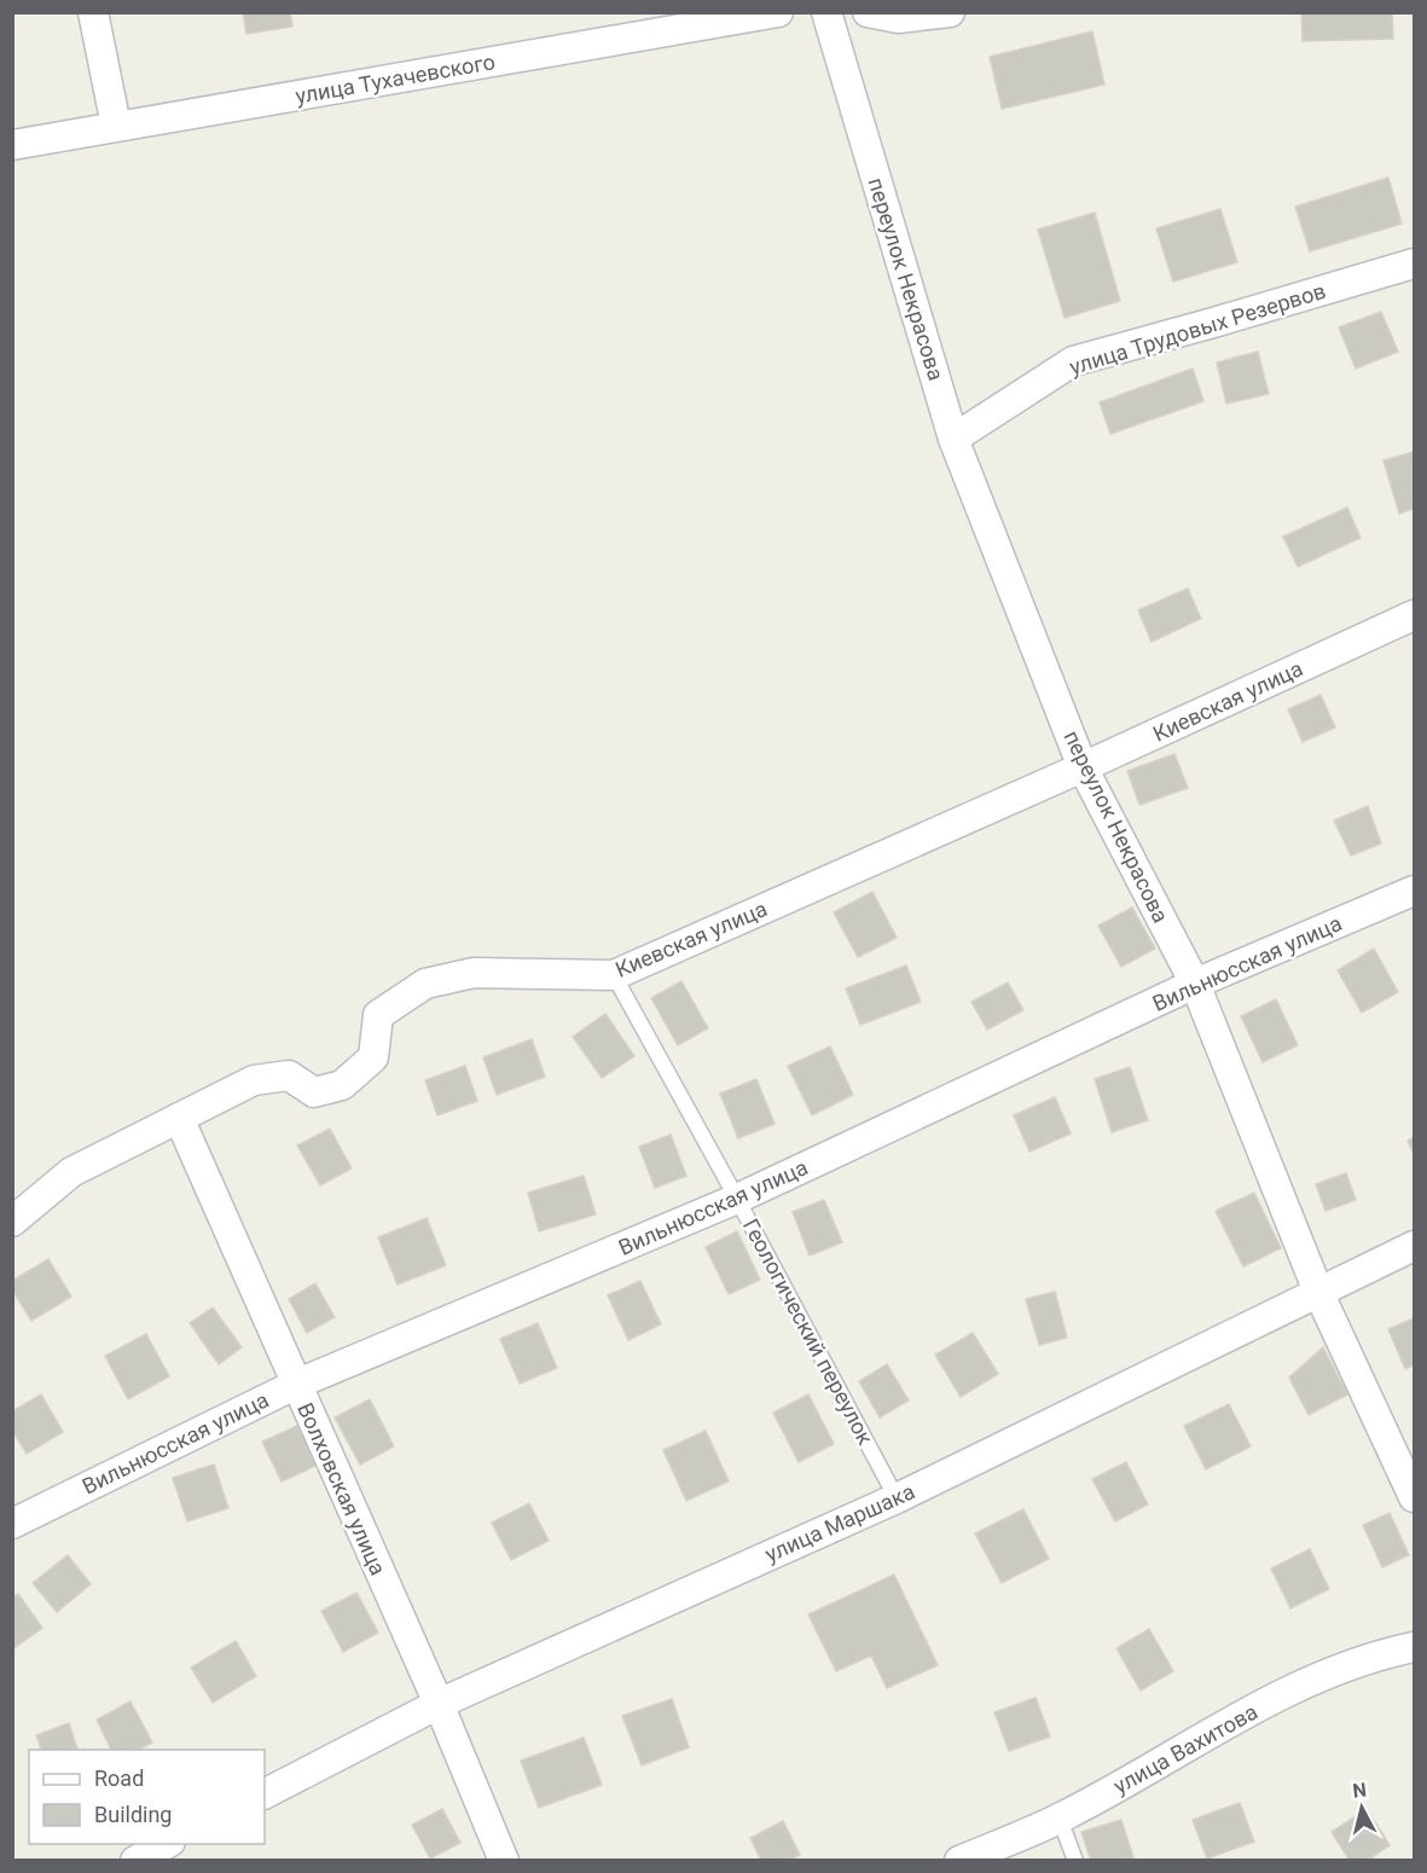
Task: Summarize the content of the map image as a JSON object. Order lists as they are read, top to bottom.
{
  "streets": {
    "street": [
      "улица Тухачевского",
      "переулок Некрасова",
      "улица Трудовых Резервов",
      "Киевская улица",
      "Вильнюсская улица",
      "Волховская улица",
      "улица Маршака",
      "улица Вахитова"
    ],
    "lane": ["Геологический переулок"]
  },
  "crossings": [
    ["переулок Некрасова", "улица Трудовых Резервов"],
    ["переулок Некрасова", "Киевская улица"],
    ["переулок Некрасова", "Вильнюсская улица"],
    ["переулок Некрасова", "улица Маршака"],
    ["Киевская улица", "Геологический переулок"],
    ["Киевская улица", "Волховская улица"],
    ["Вильнюсская улица", "Геологический переулок"],
    ["Вильнюсская улица", "Волховская улица"],
    ["Геологический переулок", "улица Маршака"],
    ["Волховская улица", "улица Маршака"]
  ],
  "legend": ["Road", "Building"],
  "north": "top"
}
